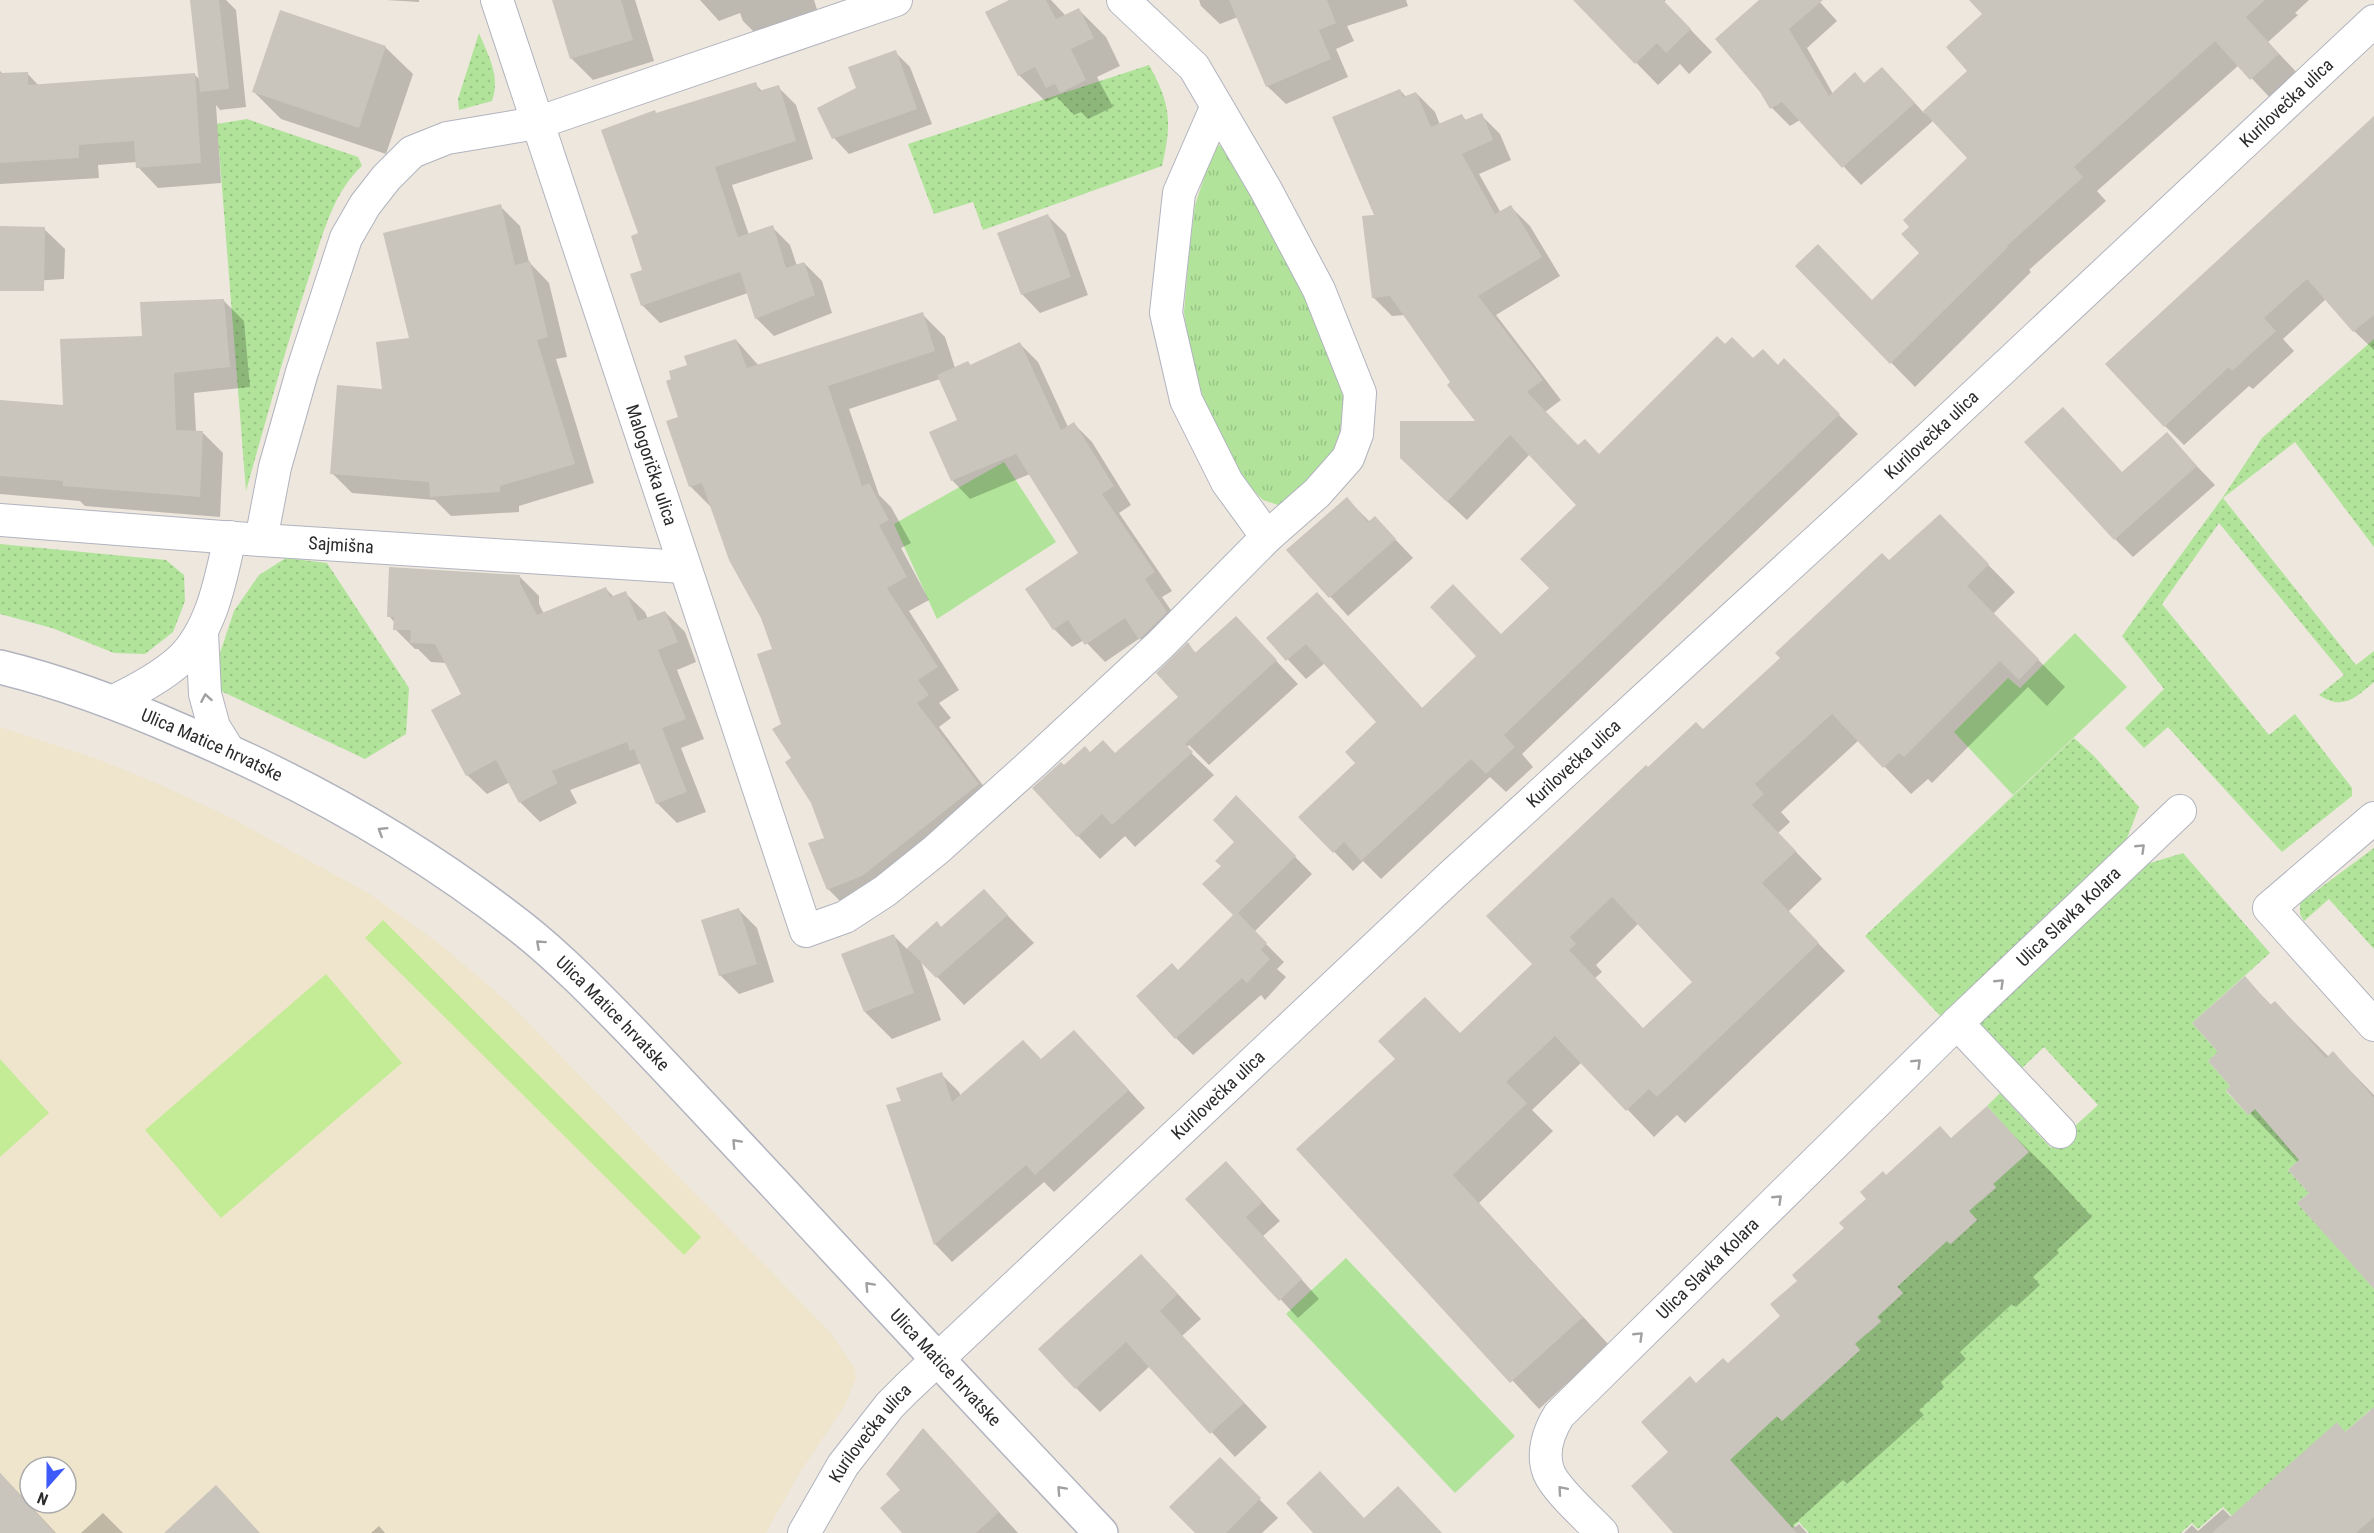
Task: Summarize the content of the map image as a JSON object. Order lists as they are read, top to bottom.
{
  "streets": {
    "main road": ["Ulica Matice hrvatske"],
    "street": [
      "Kurilovečka ulica",
      "Malogorička ulica",
      "Sajmišna",
      "Ulica Slavka Kolara"
    ]
  },
  "crossings": [
    ["Kurilovečka ulica", "Ulica Matice hrvatske"],
    ["Malogorička ulica", "Sajmišna"]
  ],
  "one_way": ["Ulica Matice hrvatske", "Ulica Slavka Kolara"],
  "north": "bottom"
}
